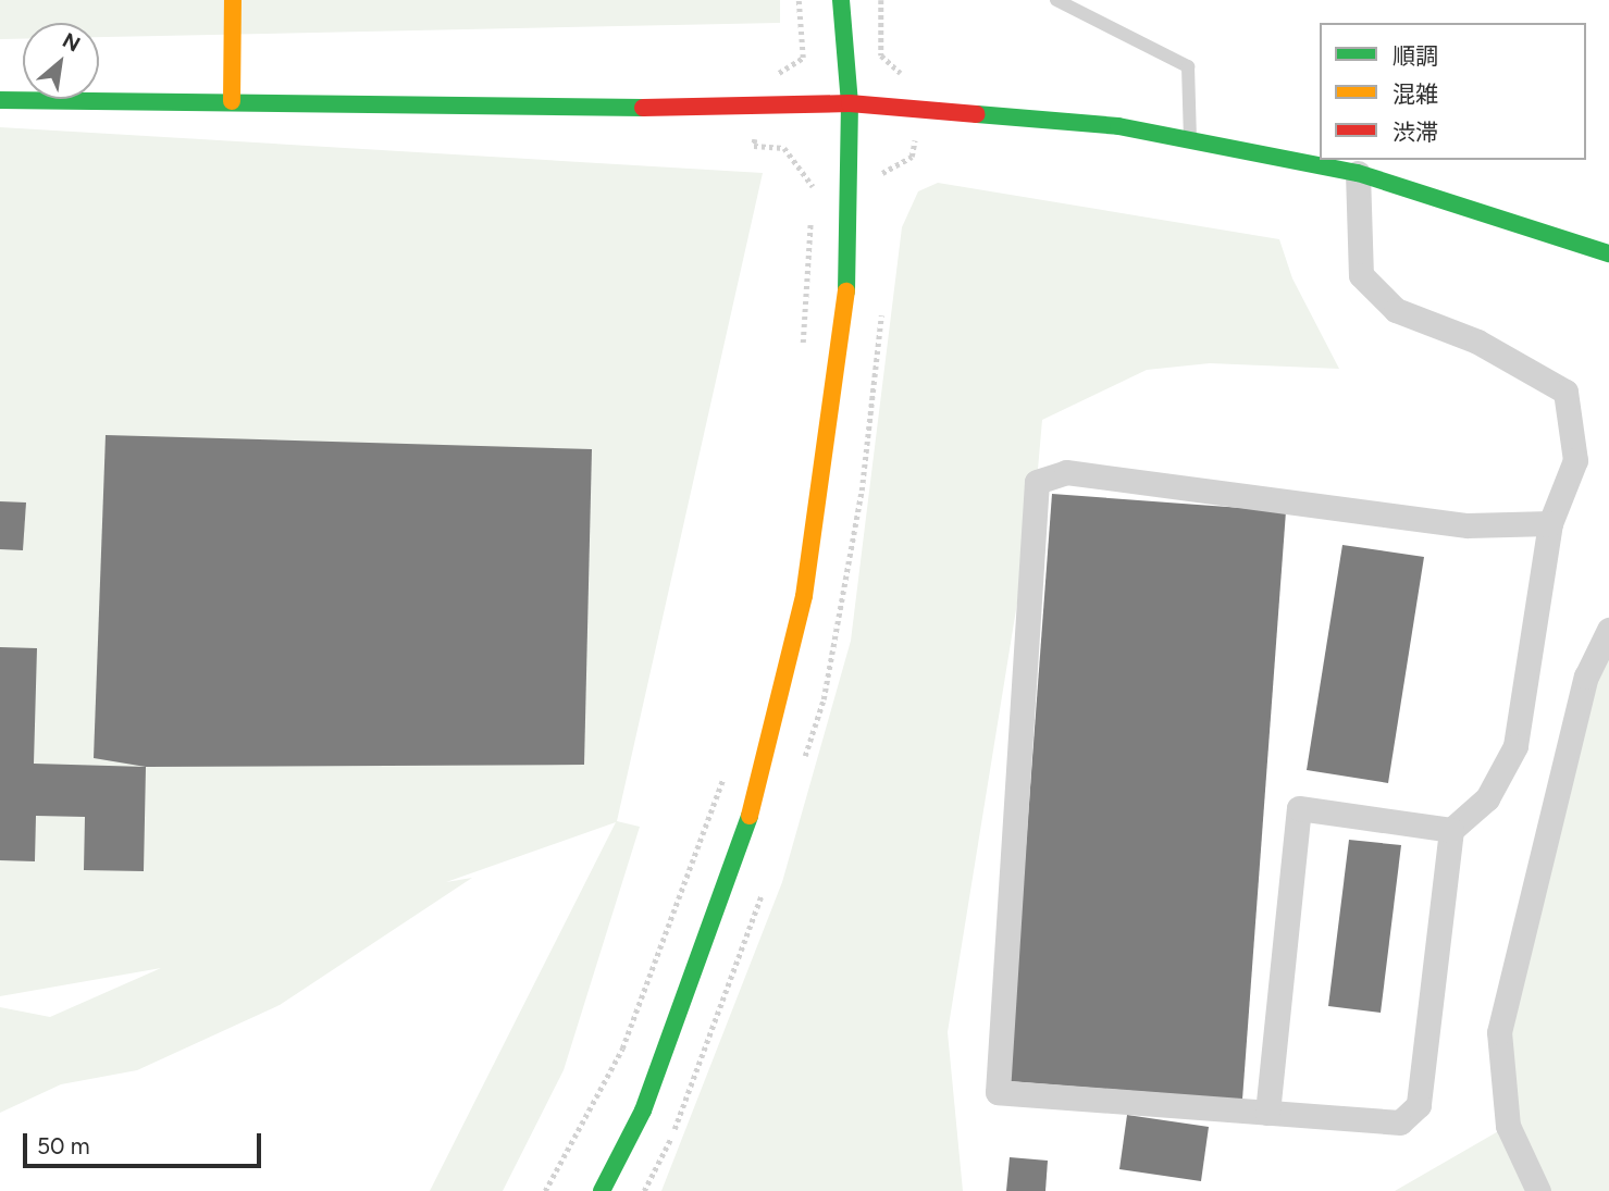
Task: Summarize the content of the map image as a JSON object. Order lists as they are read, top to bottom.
{
  "legend": ["順調", "混雑", "渋滞"],
  "scale_bar": "50 m",
  "north": "top right"
}
